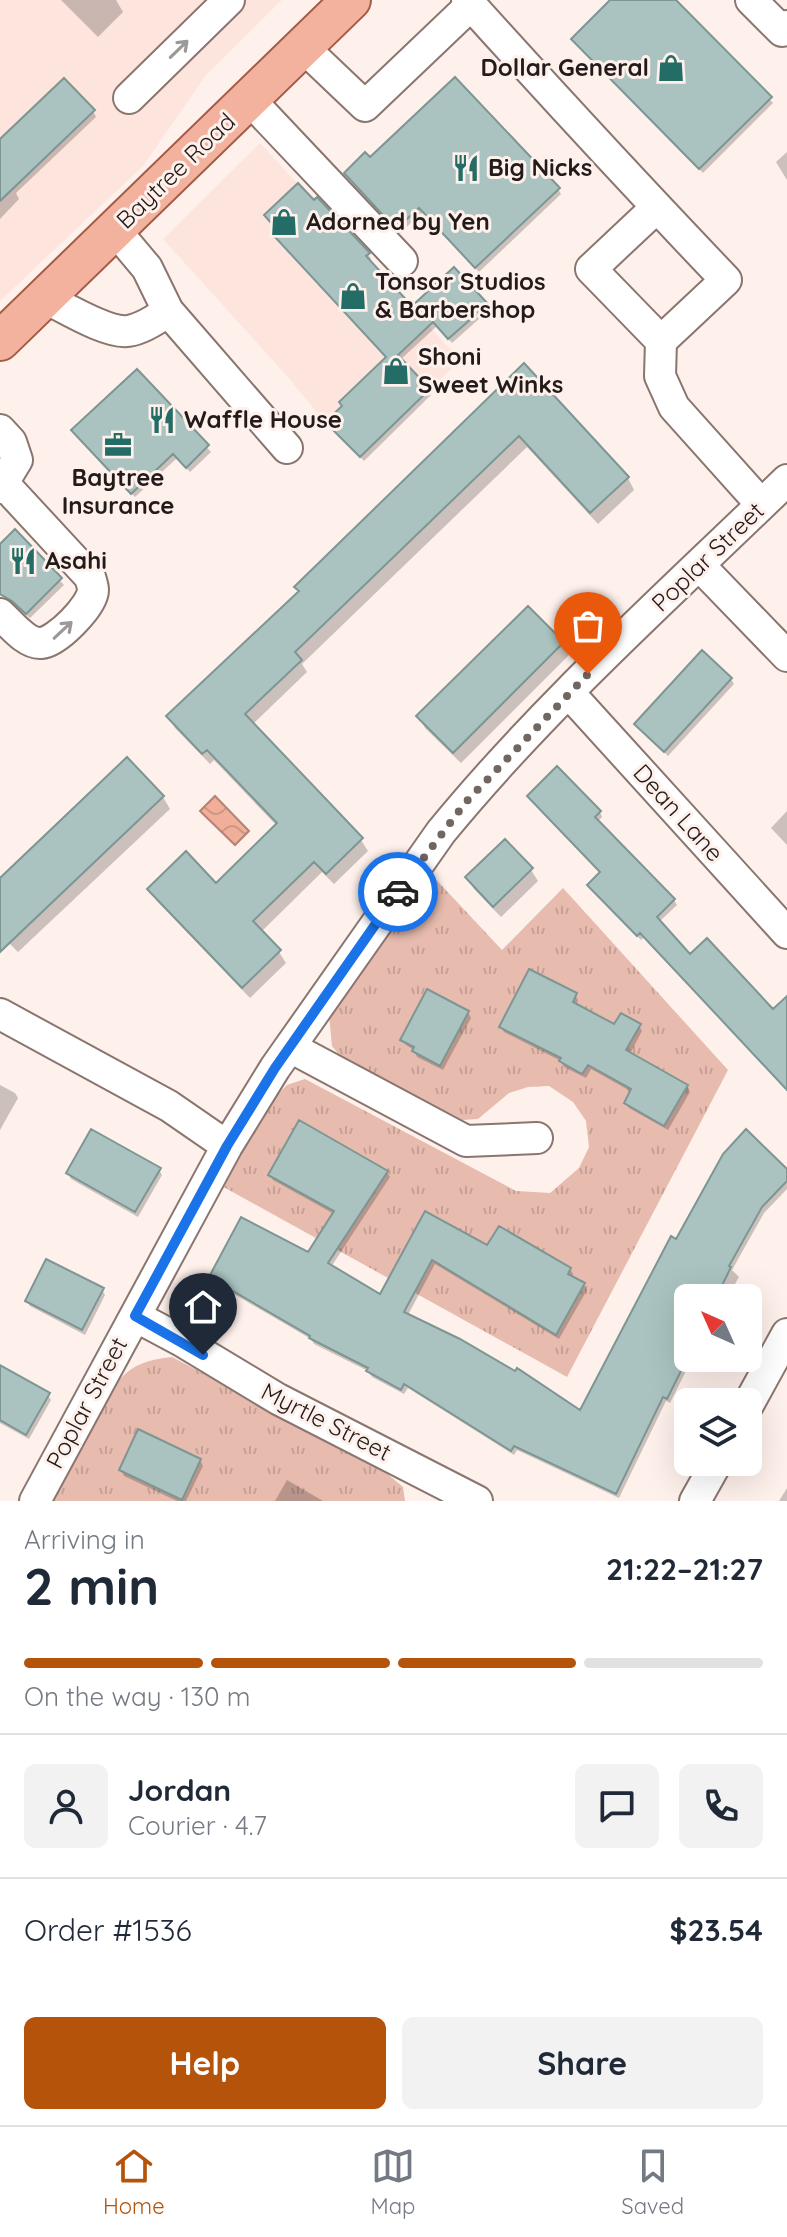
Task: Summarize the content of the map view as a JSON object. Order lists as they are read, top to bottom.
{
  "streets": {
    "main road": ["Baytree Road"],
    "street": ["Poplar Street", "Dean Lane", "Myrtle Street"]
  },
  "crossings": [
    ["Poplar Street", "Dean Lane"],
    ["Poplar Street", "Myrtle Street"]
  ],
  "places": {
    "shop": [
      "Dollar General",
      "Adorned by Yen",
      "Tonsor Studios & Barbershop",
      "Shoni Sweet Winks"
    ],
    "restaurant": ["Big Nicks", "Waffle House", "Asahi"],
    "office": ["Baytree Insurance"]
  },
  "north": "top left",
  "page": {
    "heading": ["2 min", "Arriving in", "21:22–21:27"],
    "panel": [
      "Jordan",
      "Courier · 4.7",
      "Order #1536",
      "$23.54"
    ],
    "bar": "On the way · 130 m",
    "buttons": ["Help", "Share"],
    "tabs": ["Home", "Map", "Saved"]
  }
}
